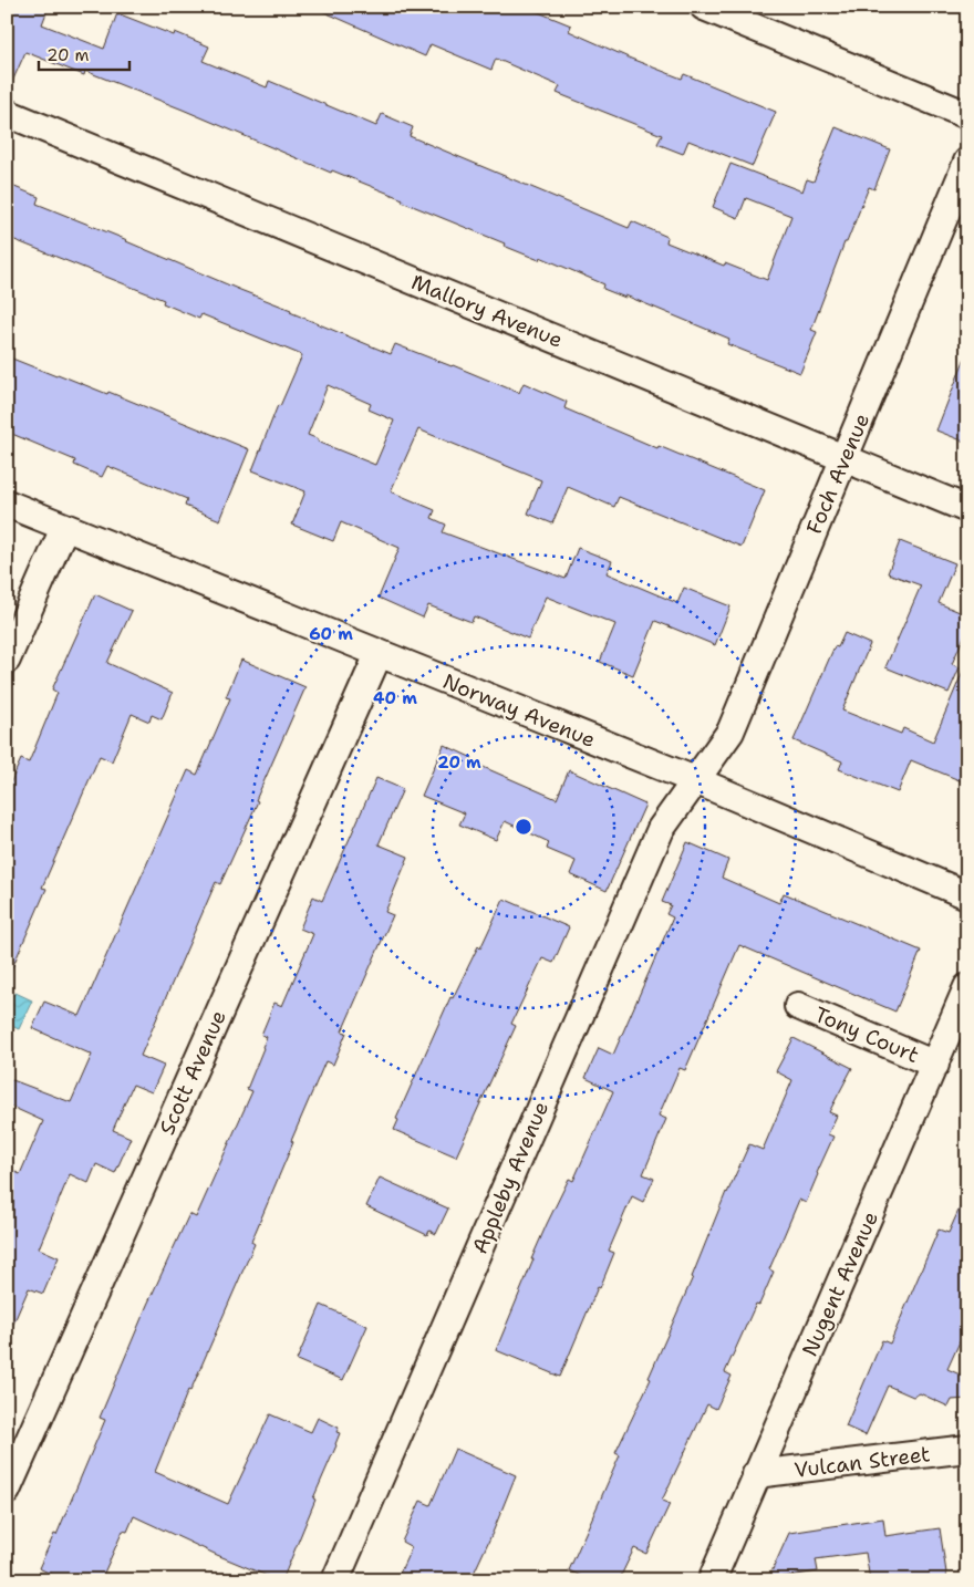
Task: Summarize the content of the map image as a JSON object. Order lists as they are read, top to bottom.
{
  "streets": {
    "street": [
      "Mallory Avenue",
      "Foch Avenue",
      "Norway Avenue",
      "Tony Court",
      "Scott Avenue",
      "Appleby Avenue",
      "Nugent Avenue",
      "Vulcan Street"
    ]
  },
  "crossings": [
    ["Mallory Avenue", "Foch Avenue"],
    ["Foch Avenue", "Norway Avenue"],
    ["Foch Avenue", "Appleby Avenue"],
    ["Norway Avenue", "Scott Avenue"],
    ["Norway Avenue", "Appleby Avenue"],
    ["Tony Court", "Nugent Avenue"],
    ["Nugent Avenue", "Vulcan Street"]
  ],
  "scale_bar": "20 m",
  "rings": ["60 m", "40 m", "20 m"]
}
